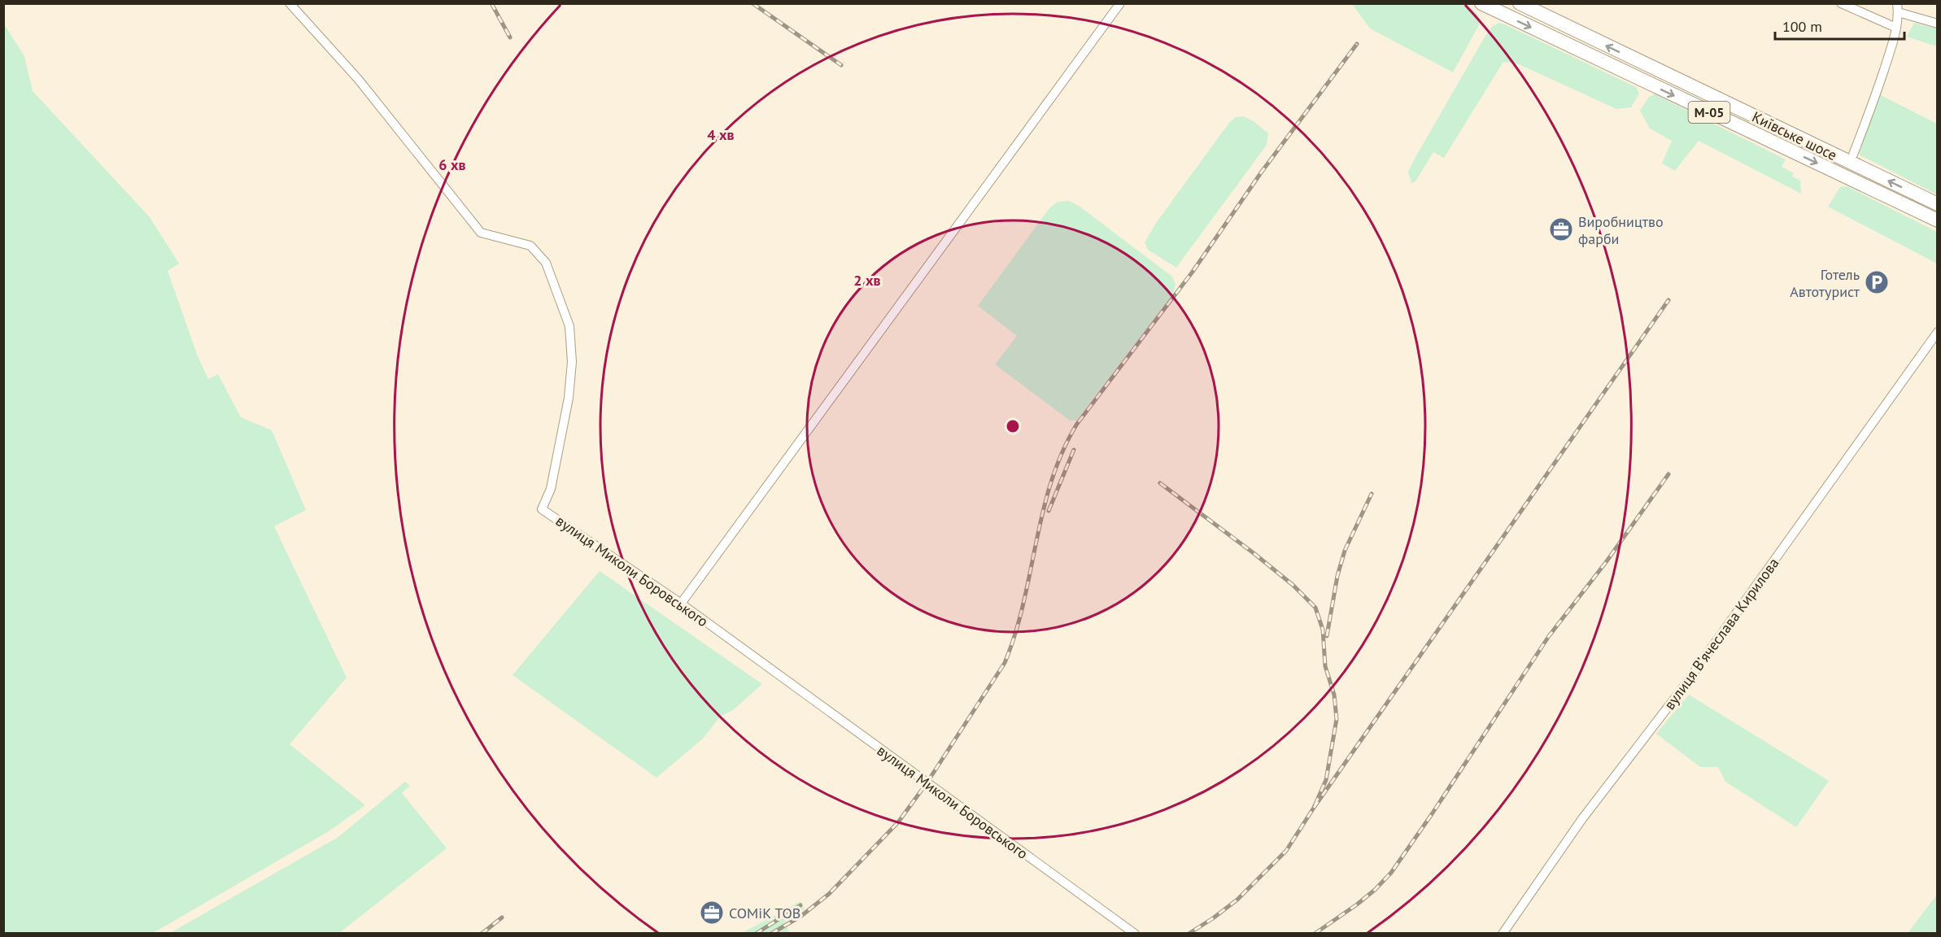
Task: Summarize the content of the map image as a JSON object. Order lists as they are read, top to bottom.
{
  "streets": {
    "main road": ["М-05", "Київське шосе"],
    "street": ["вулиця Миколи Боровського", "вулиця Вʼячеслава Кирилова"]
  },
  "places": {
    "office": ["Виробництво фарби", "СОМіК ТОВ"],
    "parking": ["Готель Автотурист"]
  },
  "scale_bar": "100 m",
  "rings": ["4 хв", "6 хв", "2 хв"]
}
